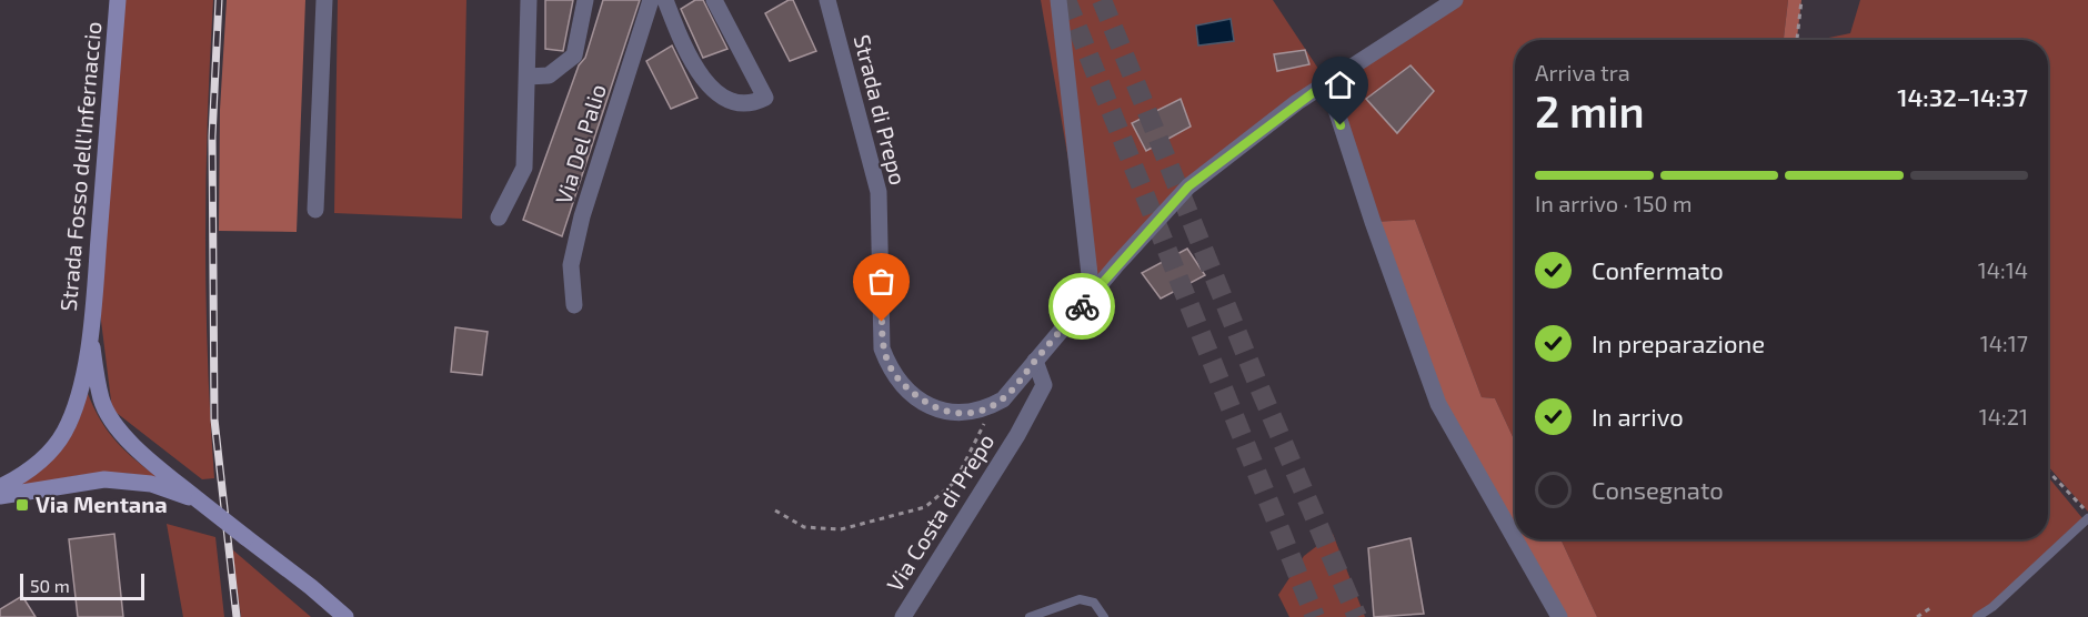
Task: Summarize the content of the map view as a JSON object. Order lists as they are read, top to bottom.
{
  "streets": {
    "main road": ["Strada Fosso dell'Infernaccio"],
    "street": ["Strada di Prepo", "Via Del Palio", "Via Costa di Prepo"]
  },
  "places": {
    "transit": ["Via Mentana"]
  },
  "scale_bar": "50 m",
  "page": {
    "heading": ["2 min", "Arriva tra", "14:32–14:37"],
    "bar": "In arrivo · 150 m",
    "list": [
      ["Confermato", "14:14"],
      ["In preparazione", "14:17"],
      ["In arrivo", "14:21"],
      "Consegnato"
    ],
    "scale": "50 m"
  }
}
